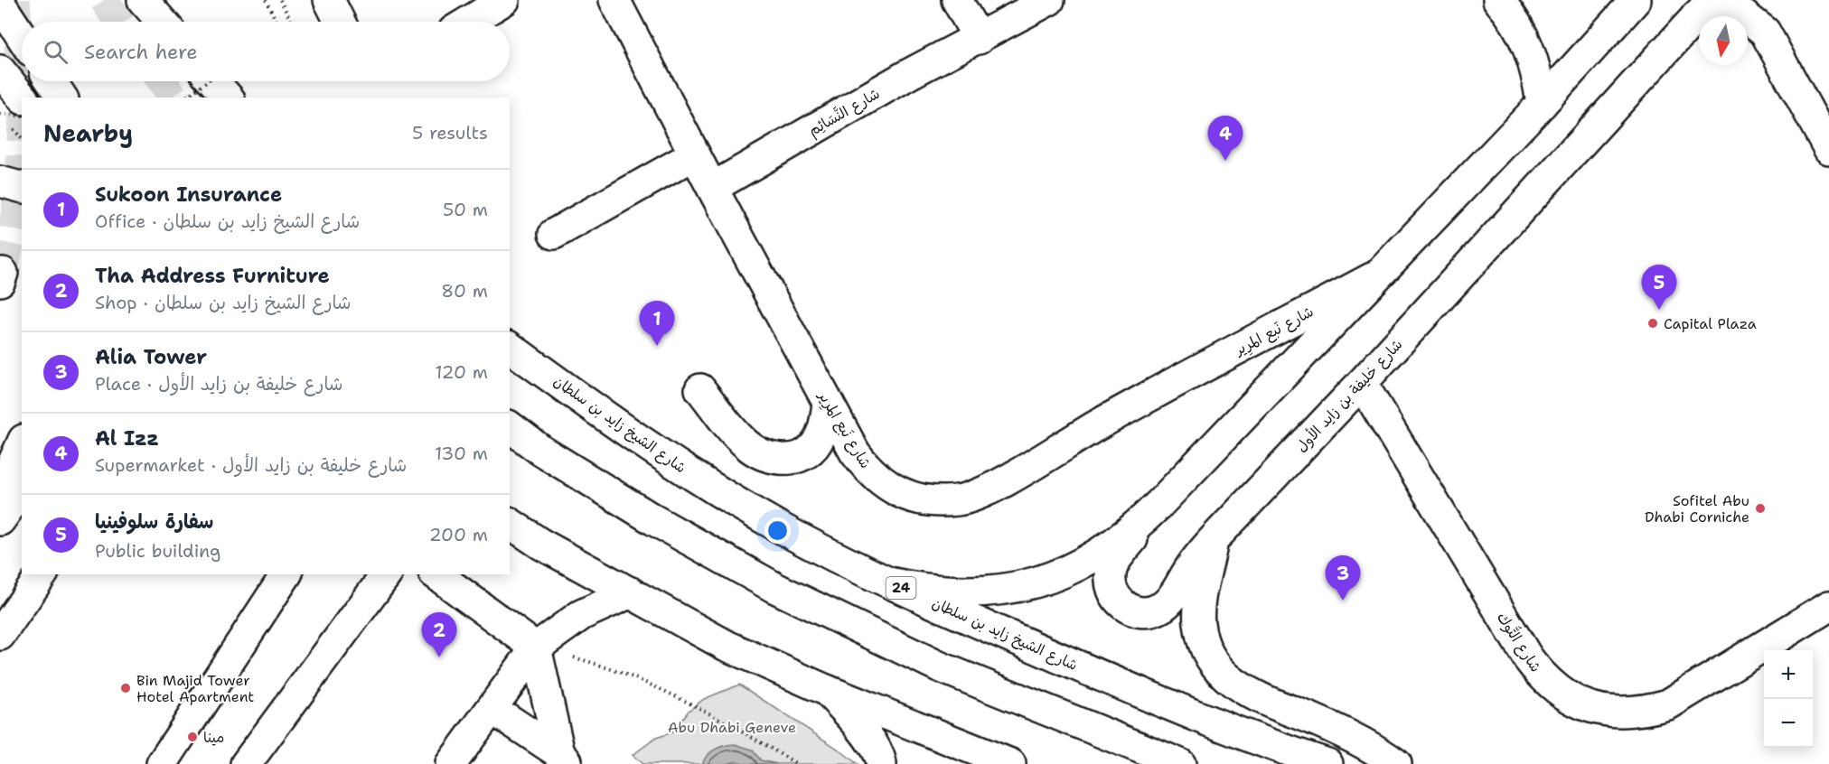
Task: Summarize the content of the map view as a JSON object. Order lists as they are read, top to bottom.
{
  "streets": {
    "main road": [
      "شارع النَّسَائِم",
      "شارع نَبع المرِير",
      "شارع خليفة بن زايد الأول",
      "شارع الشيخ زايد بن سلطان",
      "24",
      "شارع التُّوك"
    ]
  },
  "crossings": [
    ["شارع النَّسَائِم", "شارع نَبع المرِير"],
    ["شارع خليفة بن زايد الأول", "شارع التُّوك"]
  ],
  "parks": ["Abu Dhabi Geneve"],
  "places": [
    "Capital Plaza",
    "Sofitel Abu Dhabi Corniche",
    "Bin Majid Tower Hotel Apartment",
    "مينا"
  ],
  "north": "bottom",
  "page": {
    "search": "Search here",
    "heading": ["Nearby", "5 results"],
    "pins": [
      "4",
      "5",
      "1",
      "3",
      "2"
    ],
    "list": [
      {
        "mark": "1",
        "name": "Sukoon Insurance",
        "note": "Office · شارع الشيخ زايد بن سلطان",
        "value": "50 m"
      },
      {
        "mark": "2",
        "name": "Tha Address Furniture",
        "note": "Shop · شارع الشيخ زايد بن سلطان",
        "value": "80 m"
      },
      {
        "mark": "3",
        "name": "Alia Tower",
        "note": "Place · شارع خليفة بن زايد الأول",
        "value": "120 m"
      },
      {
        "mark": "4",
        "name": "Al Izz",
        "note": "Supermarket · شارع خليفة بن زايد الأول",
        "value": "130 m"
      },
      {
        "mark": "5",
        "name": "سفارة سلوفينيا",
        "note": "Public building",
        "value": "200 m"
      }
    ],
    "map_buttons": ["+", "−"]
  }
}
